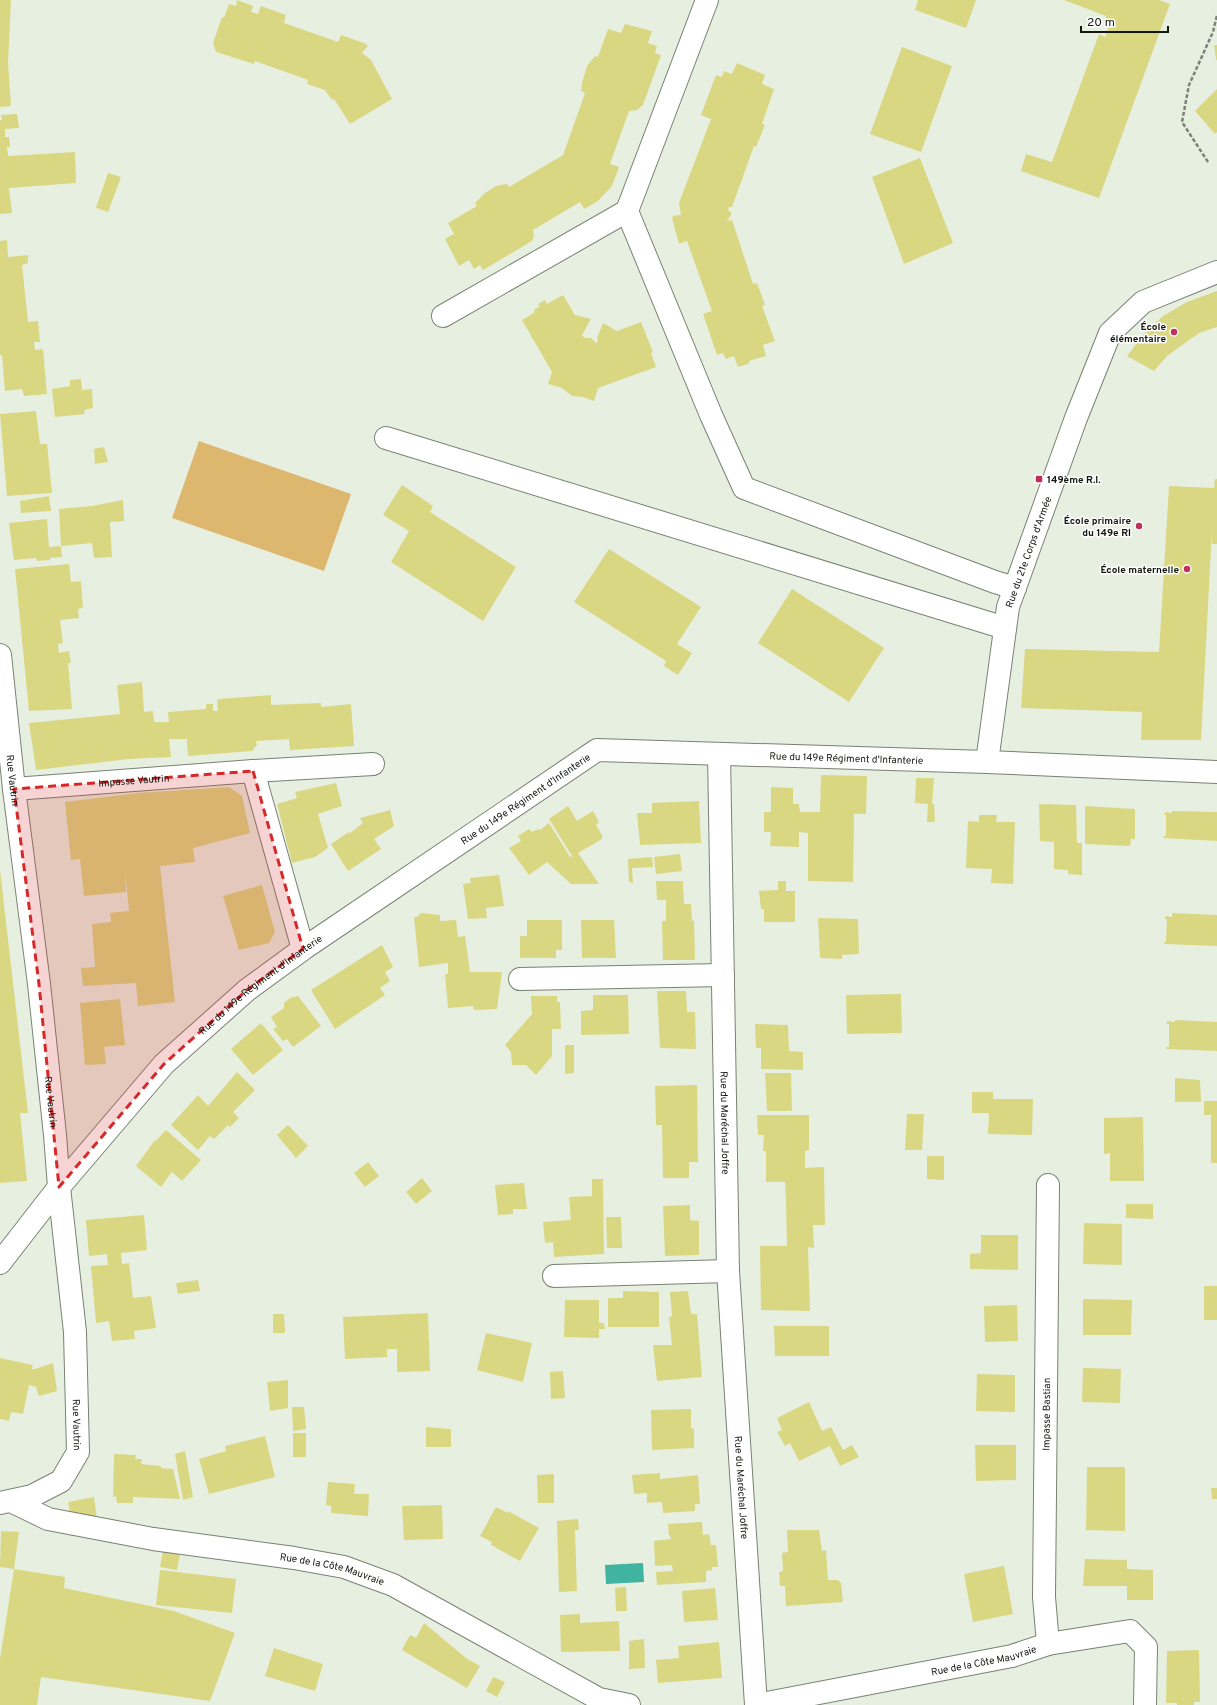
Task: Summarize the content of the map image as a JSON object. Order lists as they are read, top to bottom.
{
  "streets": {
    "street": [
      "Rue du 21e Corps d'Armée",
      "Rue du 149e Régiment d'Infanterie",
      "Rue Vautrin",
      "Impasse Vautrin",
      "Rue du Maréchal Joffre",
      "Impasse Bastian",
      "Rue de la Côte Mauvraie"
    ]
  },
  "crossings": [
    ["Rue du 21e Corps d'Armée", "Rue du 149e Régiment d'Infanterie"],
    ["Rue du 149e Régiment d'Infanterie", "Rue Vautrin"],
    ["Rue du 149e Régiment d'Infanterie", "Rue du Maréchal Joffre"],
    ["Rue Vautrin", "Impasse Vautrin"],
    ["Rue Vautrin", "Rue de la Côte Mauvraie"],
    ["Rue du Maréchal Joffre", "Rue de la Côte Mauvraie"],
    ["Impasse Bastian", "Rue de la Côte Mauvraie"]
  ],
  "places": {
    "other": ["École élémentaire", "École primaire du 149e RI", "École maternelle"],
    "transit": ["149ème R.I."]
  },
  "scale_bar": "20 m"
}
